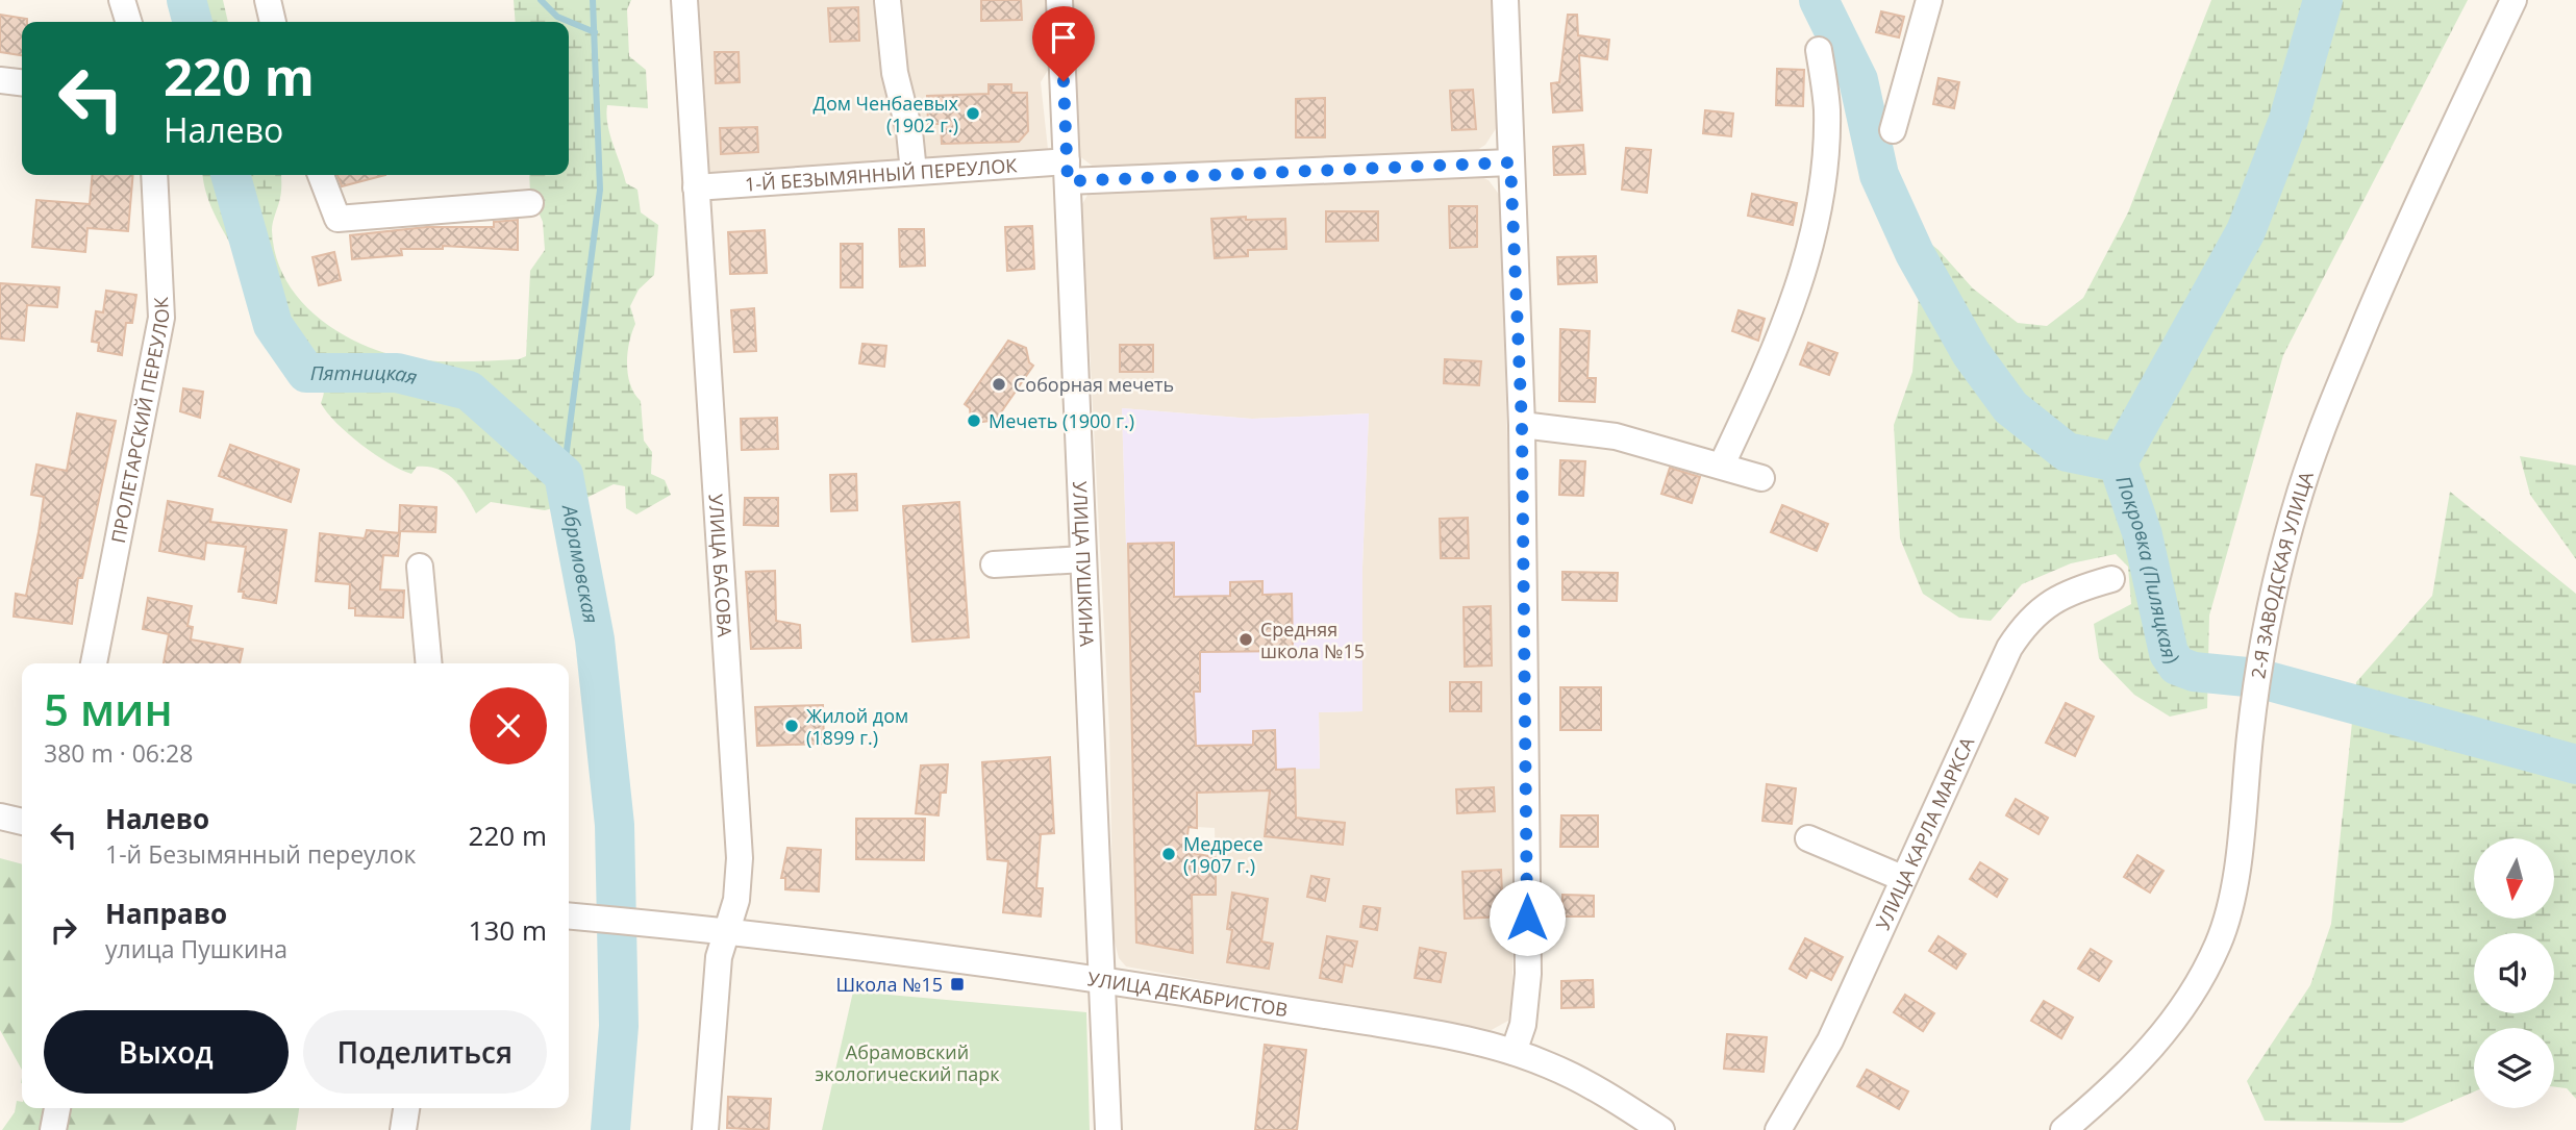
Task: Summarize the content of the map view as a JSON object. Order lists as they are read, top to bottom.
{
  "streets": {
    "street": [
      "1-Й БЕЗЫМЯННЫЙ ПЕРЕУЛОК",
      "ПРОЛЕТАРСКИЙ ПЕРЕУЛОК",
      "УЛИЦА ПУШКИНА",
      "УЛИЦА БАСОВА",
      "2-Я ЗАВОДСКАЯ УЛИЦА",
      "УЛИЦА КАРЛА МАРКСА",
      "УЛИЦА ДЕКАБРИСТОВ"
    ]
  },
  "crossings": [
    ["1-Й БЕЗЫМЯННЫЙ ПЕРЕУЛОК", "УЛИЦА ПУШКИНА"],
    ["1-Й БЕЗЫМЯННЫЙ ПЕРЕУЛОК", "УЛИЦА БАСОВА"],
    ["УЛИЦА ПУШКИНА", "УЛИЦА ДЕКАБРИСТОВ"],
    ["УЛИЦА БАСОВА", "УЛИЦА ДЕКАБРИСТОВ"]
  ],
  "water": ["Пятницкая", "Абрамовская", "Покровка (Пиляцкая)"],
  "parks": ["Абрамовский экологический парк"],
  "places": {
    "other": [
      "Дом Ченбаевых (1902 г.)",
      "Соборная мечеть",
      "Мечеть (1900 г.)",
      "Средняя школа №15",
      "Жилой дом (1899 г.)",
      "Медресе (1907 г.)"
    ],
    "transit": ["Школа №15"]
  },
  "north": "bottom",
  "page": {
    "turn": ["220 m", "Налево"],
    "heading": ["5 мин", "380 m · 06:28"],
    "list": [
      {
        "name": "Налево",
        "note": "1-й Безымянный переулок",
        "value": "220 m"
      },
      {
        "name": "Направо",
        "note": "улица Пушкина",
        "value": "130 m"
      }
    ],
    "buttons": ["Выход", "Поделиться"]
  }
}
